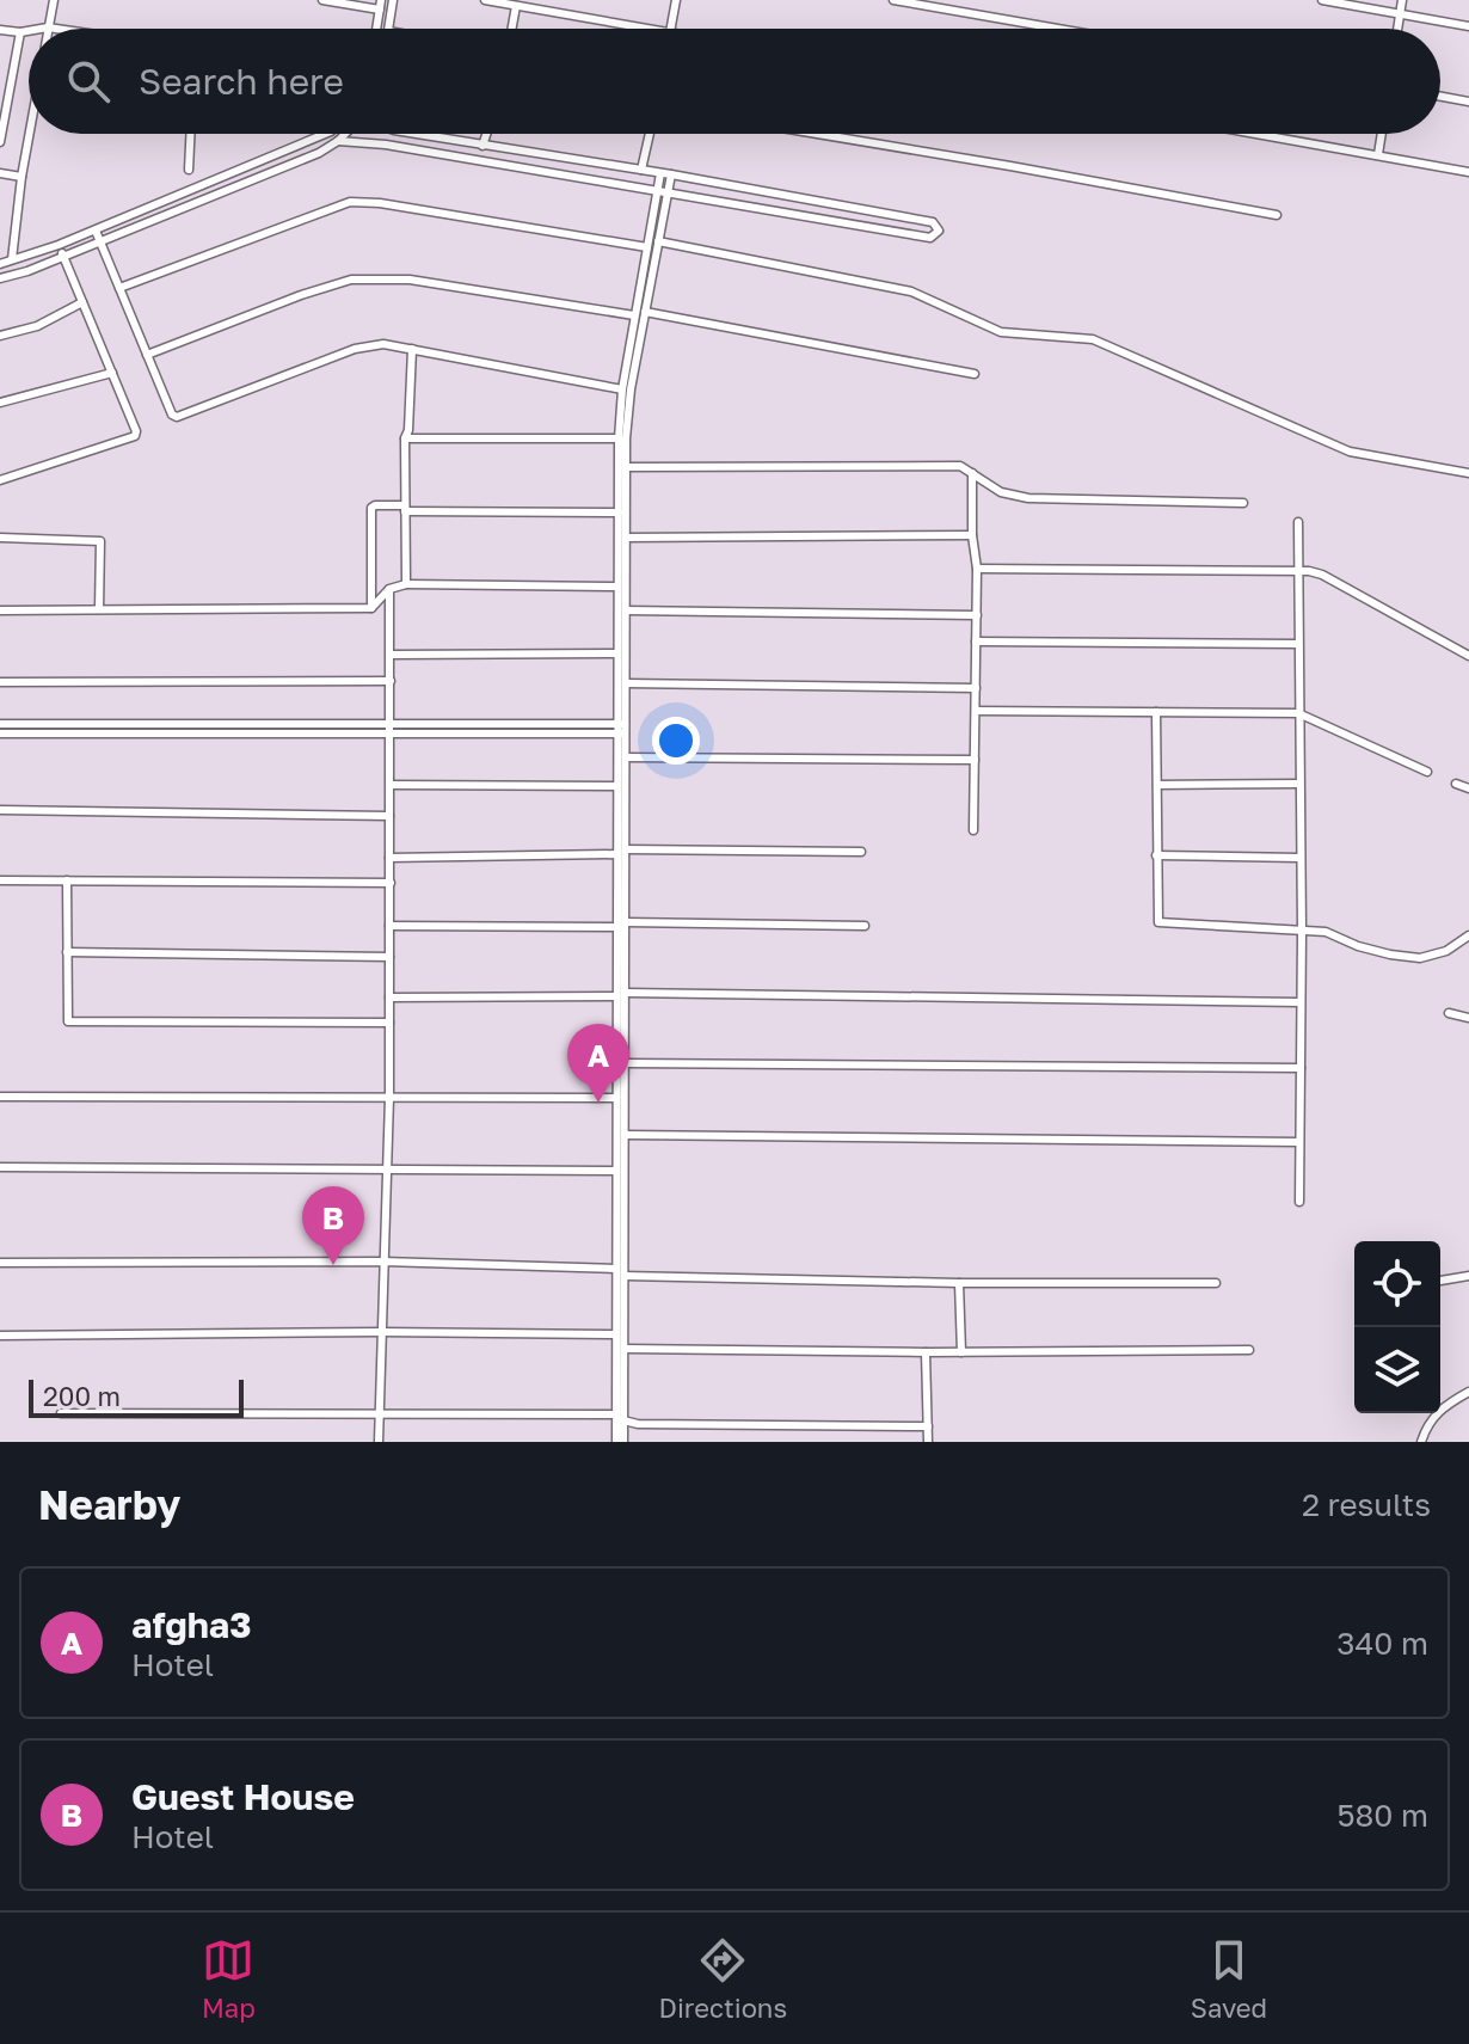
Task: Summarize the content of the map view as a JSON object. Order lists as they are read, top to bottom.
{
  "scale_bar": "200 m",
  "page": {
    "search": "Search here",
    "pins": ["A", "B"],
    "scale": "200 m",
    "heading": ["Nearby", "2 results"],
    "list": [
      {
        "mark": "A",
        "name": "afgha3",
        "note": "Hotel",
        "value": "340 m"
      },
      {
        "mark": "B",
        "name": "Guest House",
        "note": "Hotel",
        "value": "580 m"
      }
    ],
    "nav": ["Map", "Directions", "Saved"]
  }
}
